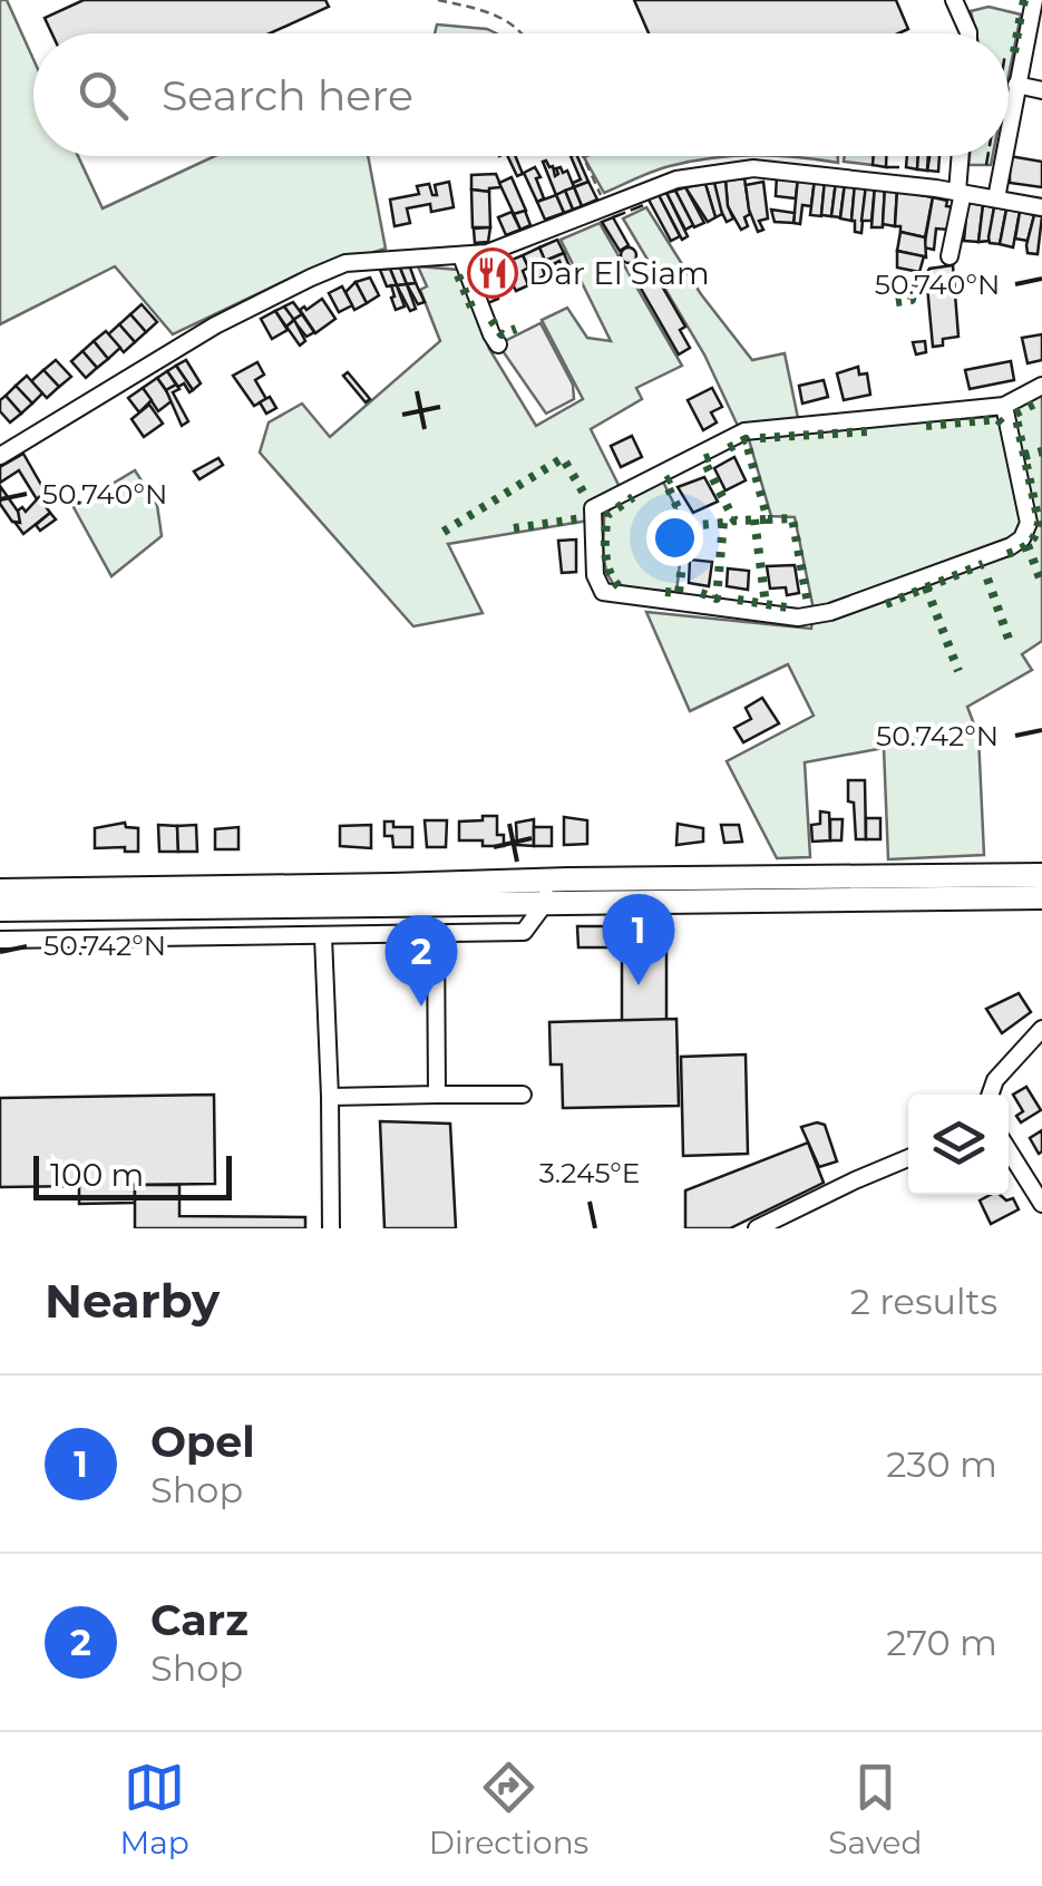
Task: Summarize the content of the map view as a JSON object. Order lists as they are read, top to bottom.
{
  "places": {
    "restaurant": ["Dar El Siam"]
  },
  "scale_bar": "100 m",
  "page": {
    "search": "Search here",
    "pins": ["1", "2"],
    "scale": "100 m",
    "heading": ["Nearby", "2 results"],
    "list": [
      {
        "mark": "1",
        "name": "Opel",
        "note": "Shop",
        "value": "230 m"
      },
      {
        "mark": "2",
        "name": "Carz",
        "note": "Shop",
        "value": "270 m"
      }
    ],
    "nav": ["Map", "Directions", "Saved"]
  },
  "coordinates": ["50.740°N", "50.742°N", "3.245°E"]
}
